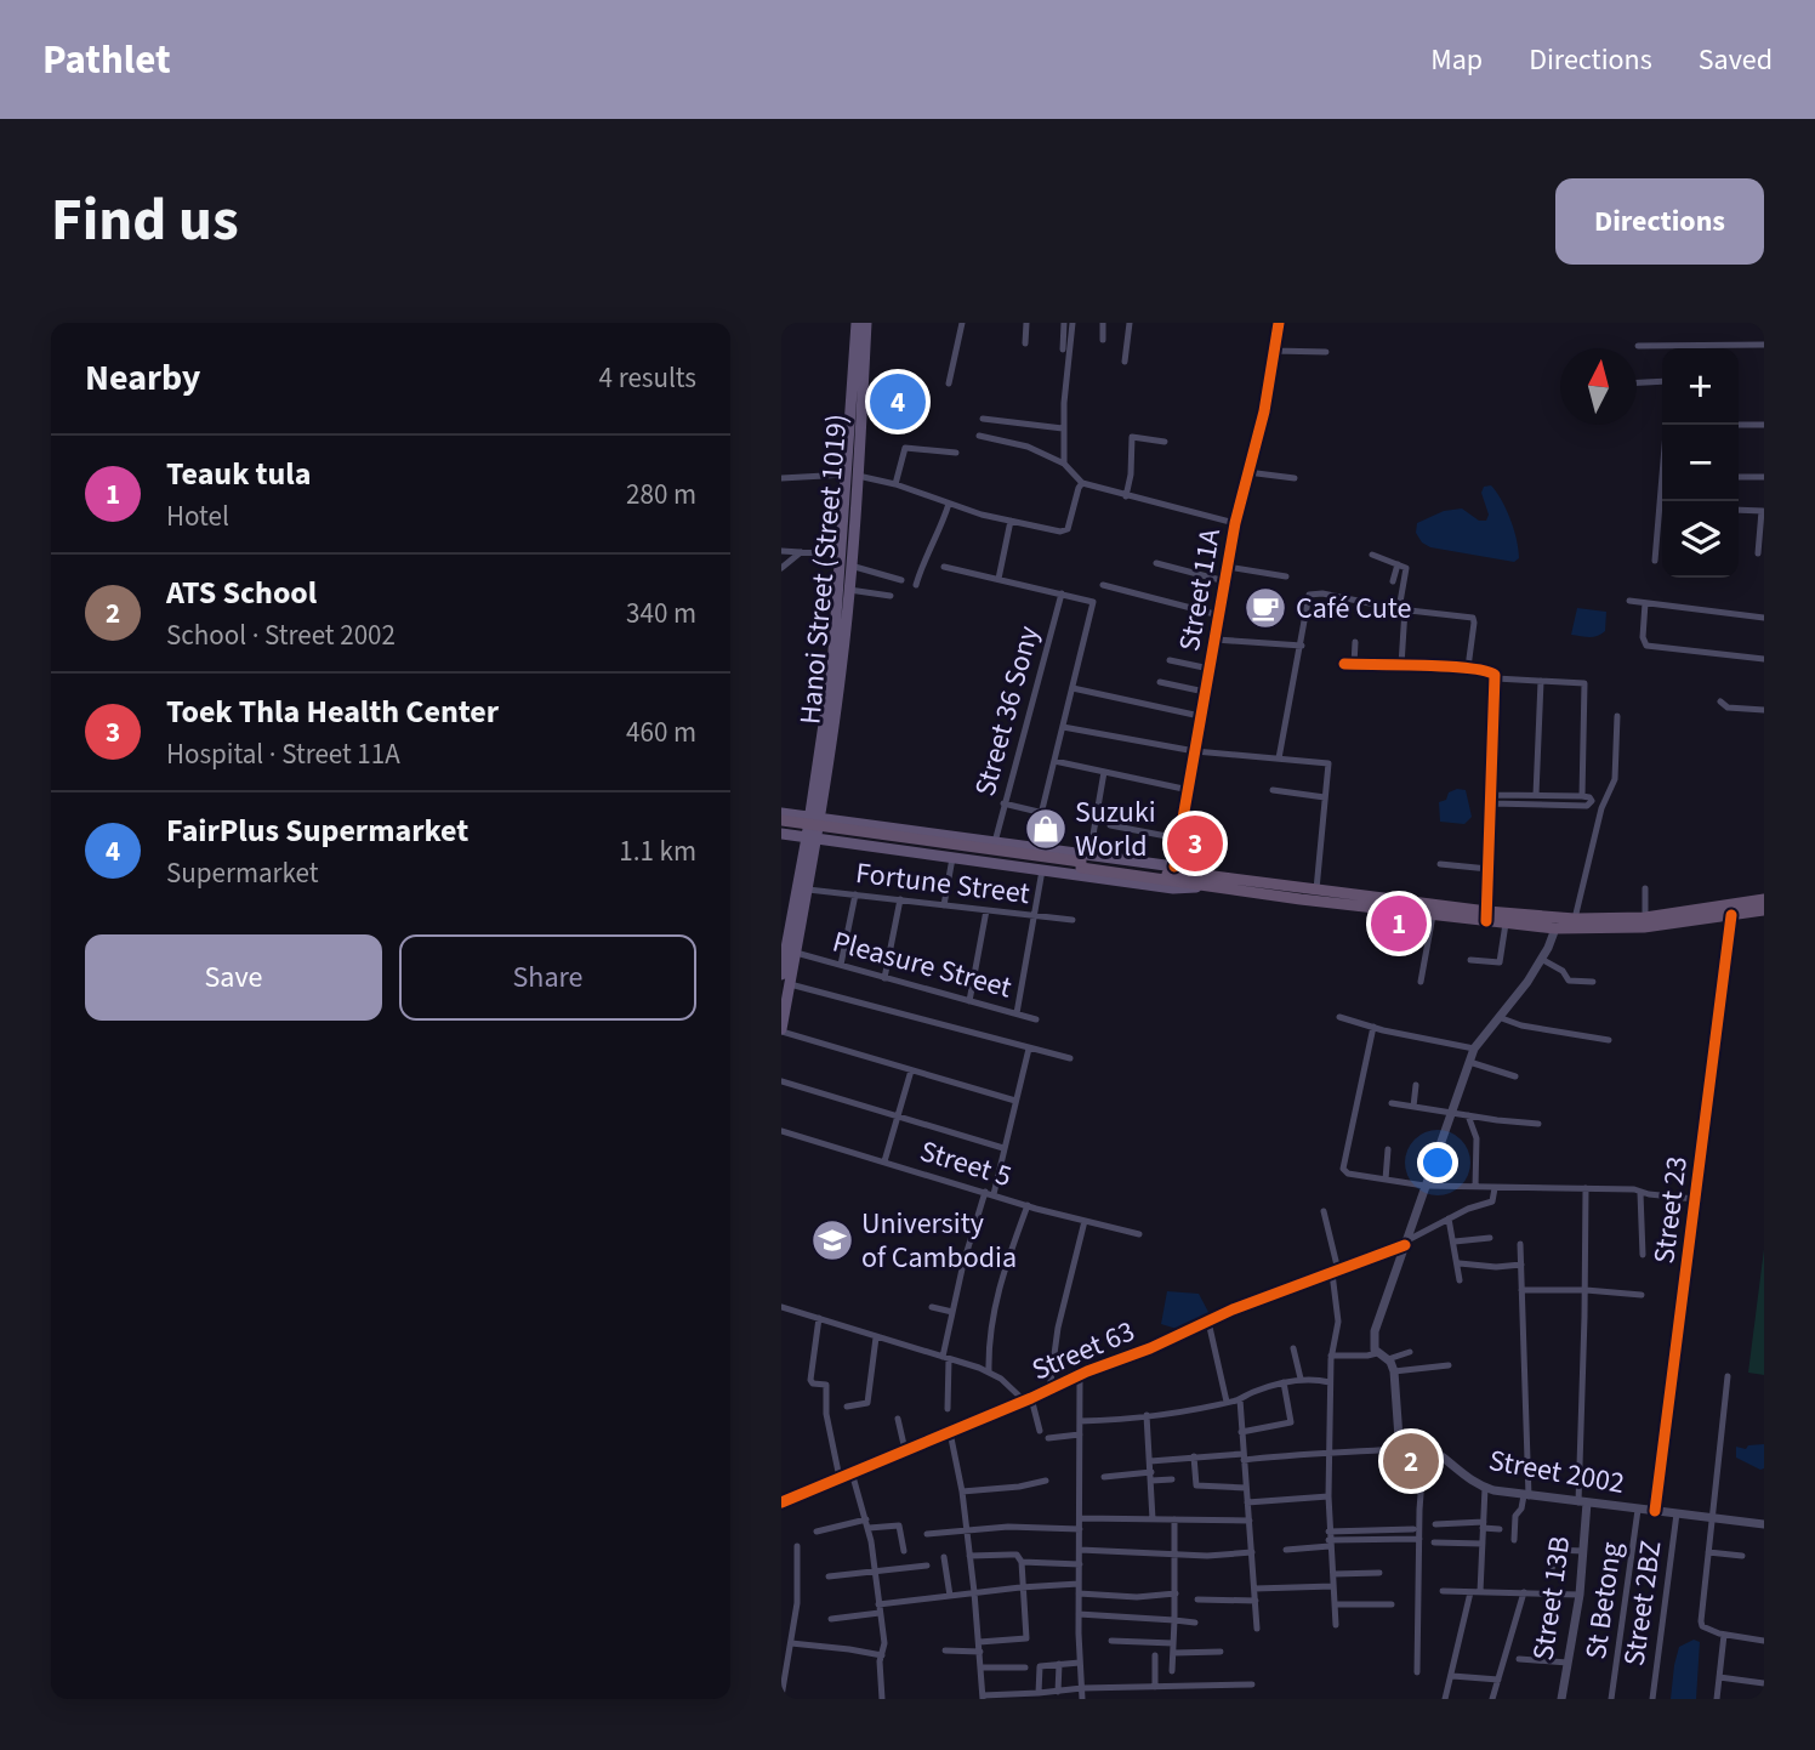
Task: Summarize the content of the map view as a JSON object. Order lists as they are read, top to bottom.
{
  "streets": {
    "main road": ["Hanoi Street (Street 1019)"],
    "street": [
      "Street 11A",
      "Street 36 Sony",
      "Fortune Street",
      "Pleasure Street",
      "Street 5",
      "Street 23",
      "Street 63",
      "Street 2002",
      "Street 13B",
      "St Betong",
      "Street 2BZ"
    ]
  },
  "crossings": [
    ["Street 23", "Street 2002"],
    ["Street 2002", "Street 13B"],
    ["Street 2002", "St Betong"],
    ["Street 2002", "Street 2BZ"]
  ],
  "places": {
    "cafe": ["Café Cute"],
    "shop": ["Suzuki World"],
    "school or university": ["University of Cambodia"]
  },
  "north": "top",
  "page": {
    "header": "Pathlet",
    "nav": ["Map", "Directions", "Saved"],
    "title": "Find us",
    "buttons": [
      "Directions",
      ["Save", "Share"]
    ],
    "heading": ["Nearby", "4 results"],
    "map_buttons": ["+", "−"],
    "pins": [
      "4",
      "3",
      "1",
      "2"
    ],
    "list": [
      {
        "mark": "1",
        "name": "Teauk tula",
        "note": "Hotel",
        "value": "280 m"
      },
      {
        "mark": "2",
        "name": "ATS School",
        "note": "School · Street 2002",
        "value": "340 m"
      },
      {
        "mark": "3",
        "name": "Toek Thla Health Center",
        "note": "Hospital · Street 11A",
        "value": "460 m"
      },
      {
        "mark": "4",
        "name": "FairPlus Supermarket",
        "note": "Supermarket",
        "value": "1.1 km"
      }
    ]
  }
}
